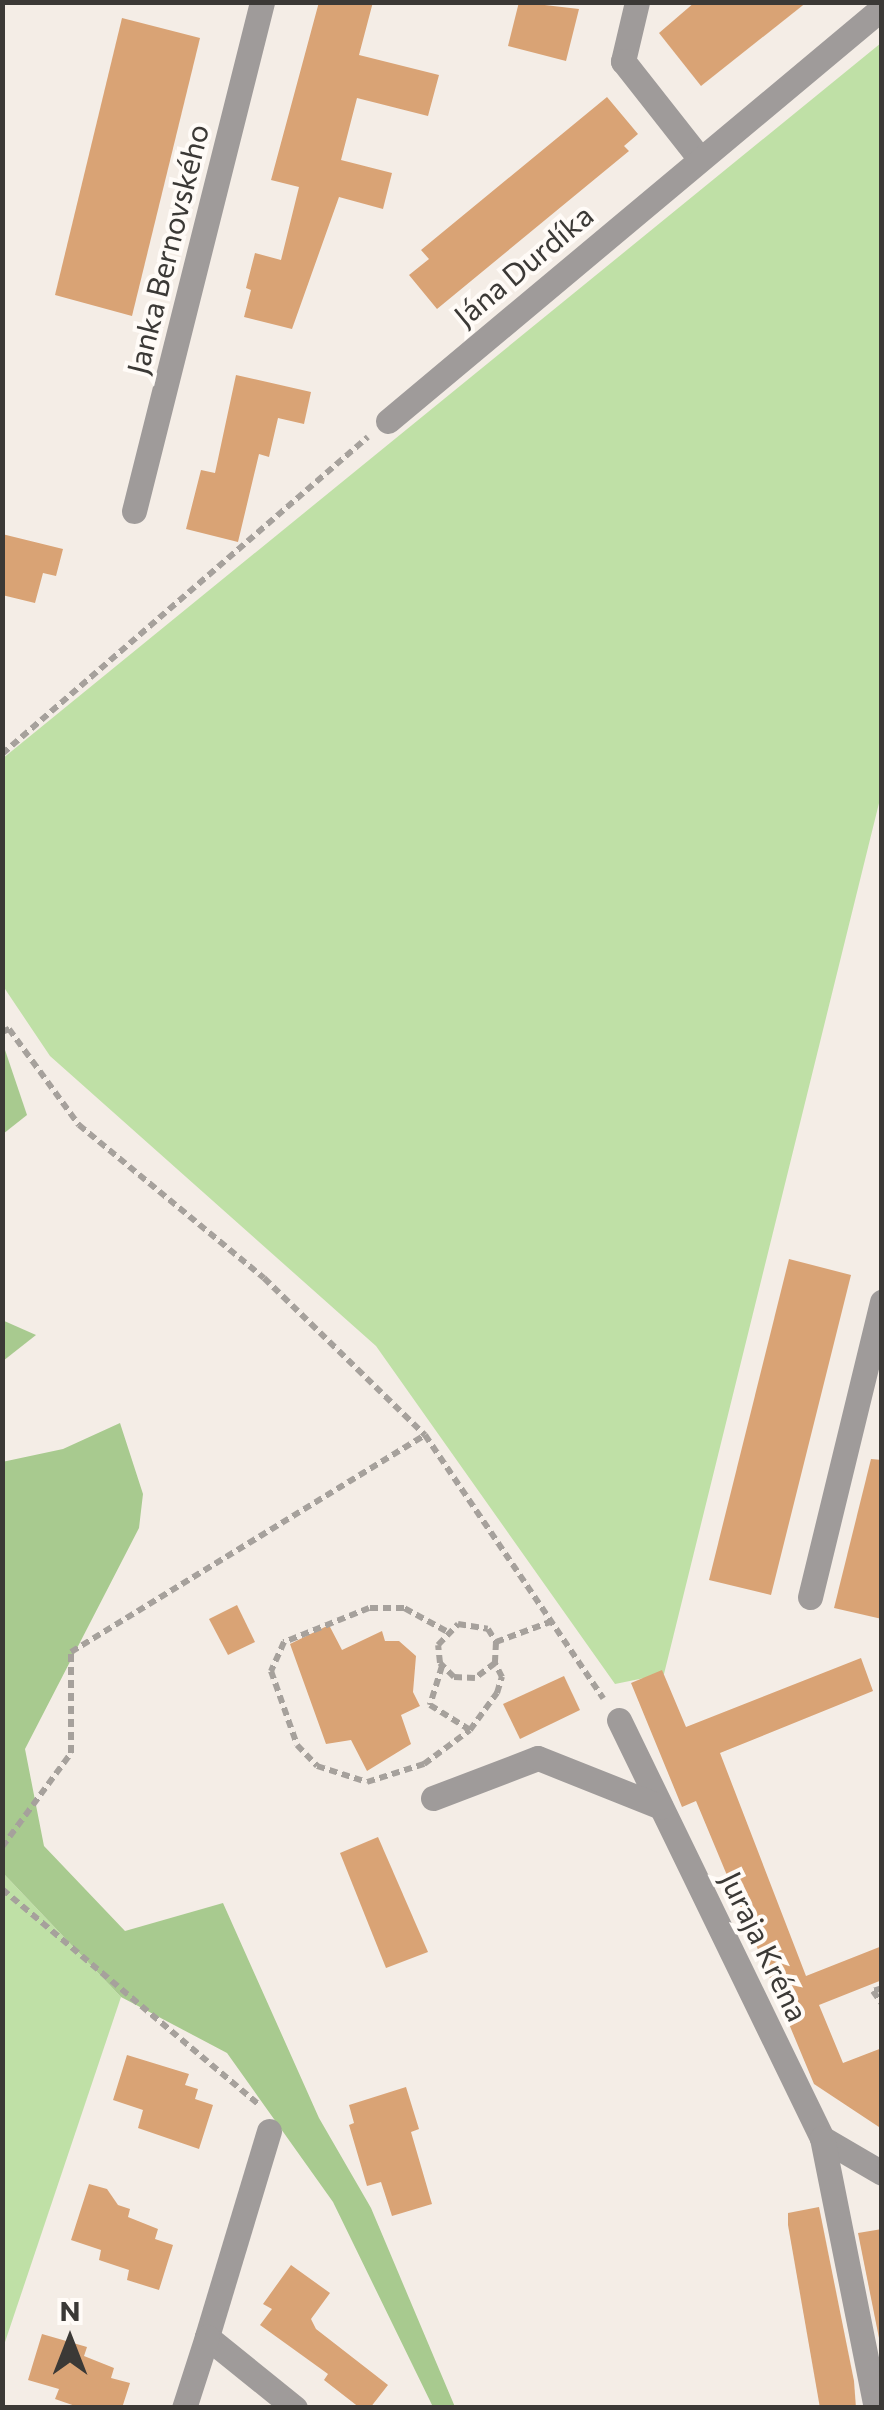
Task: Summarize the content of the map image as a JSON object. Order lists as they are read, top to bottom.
{
  "streets": {
    "street": ["Janka Bernovského", "Jána Durdíka", "Juraja Kréna"]
  },
  "north": "top"
}
